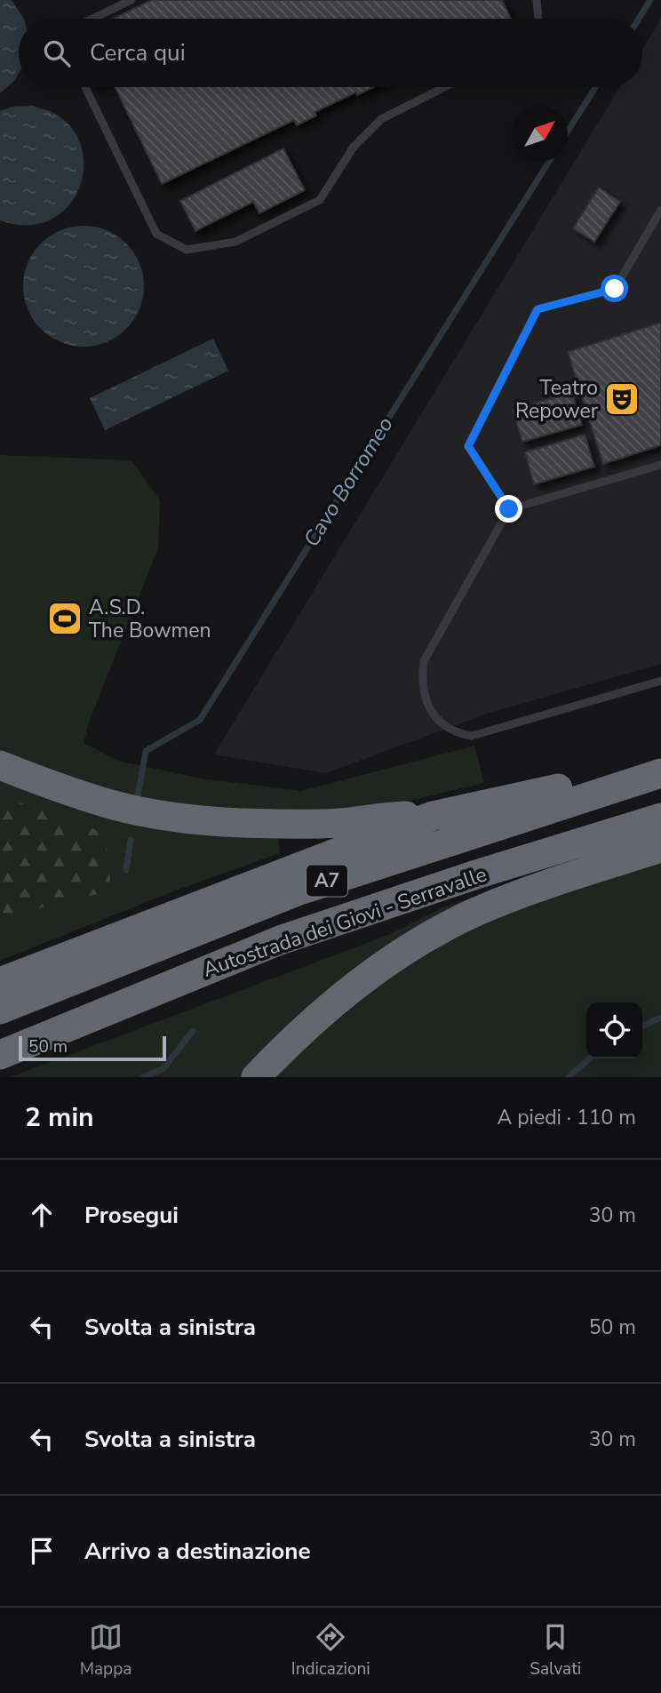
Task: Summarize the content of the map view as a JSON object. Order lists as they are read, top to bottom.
{
  "streets": {
    "highway": ["A7", "Autostrada dei Giovi - Serravalle"]
  },
  "water": ["Cavo Borromeo"],
  "places": {
    "theatre": ["Teatro Repower"],
    "sports": ["A.S.D. The Bowmen"]
  },
  "scale_bar": "50 m",
  "north": "top right",
  "page": {
    "search": "Cerca qui",
    "scale": "50 m",
    "heading": ["2 min", "A piedi · 110 m"],
    "list": [
      ["Prosegui", "30 m"],
      ["Svolta a sinistra", "50 m"],
      ["Svolta a sinistra", "30 m"],
      "Arrivo a destinazione"
    ],
    "nav": ["Mappa", "Indicazioni", "Salvati"]
  }
}
